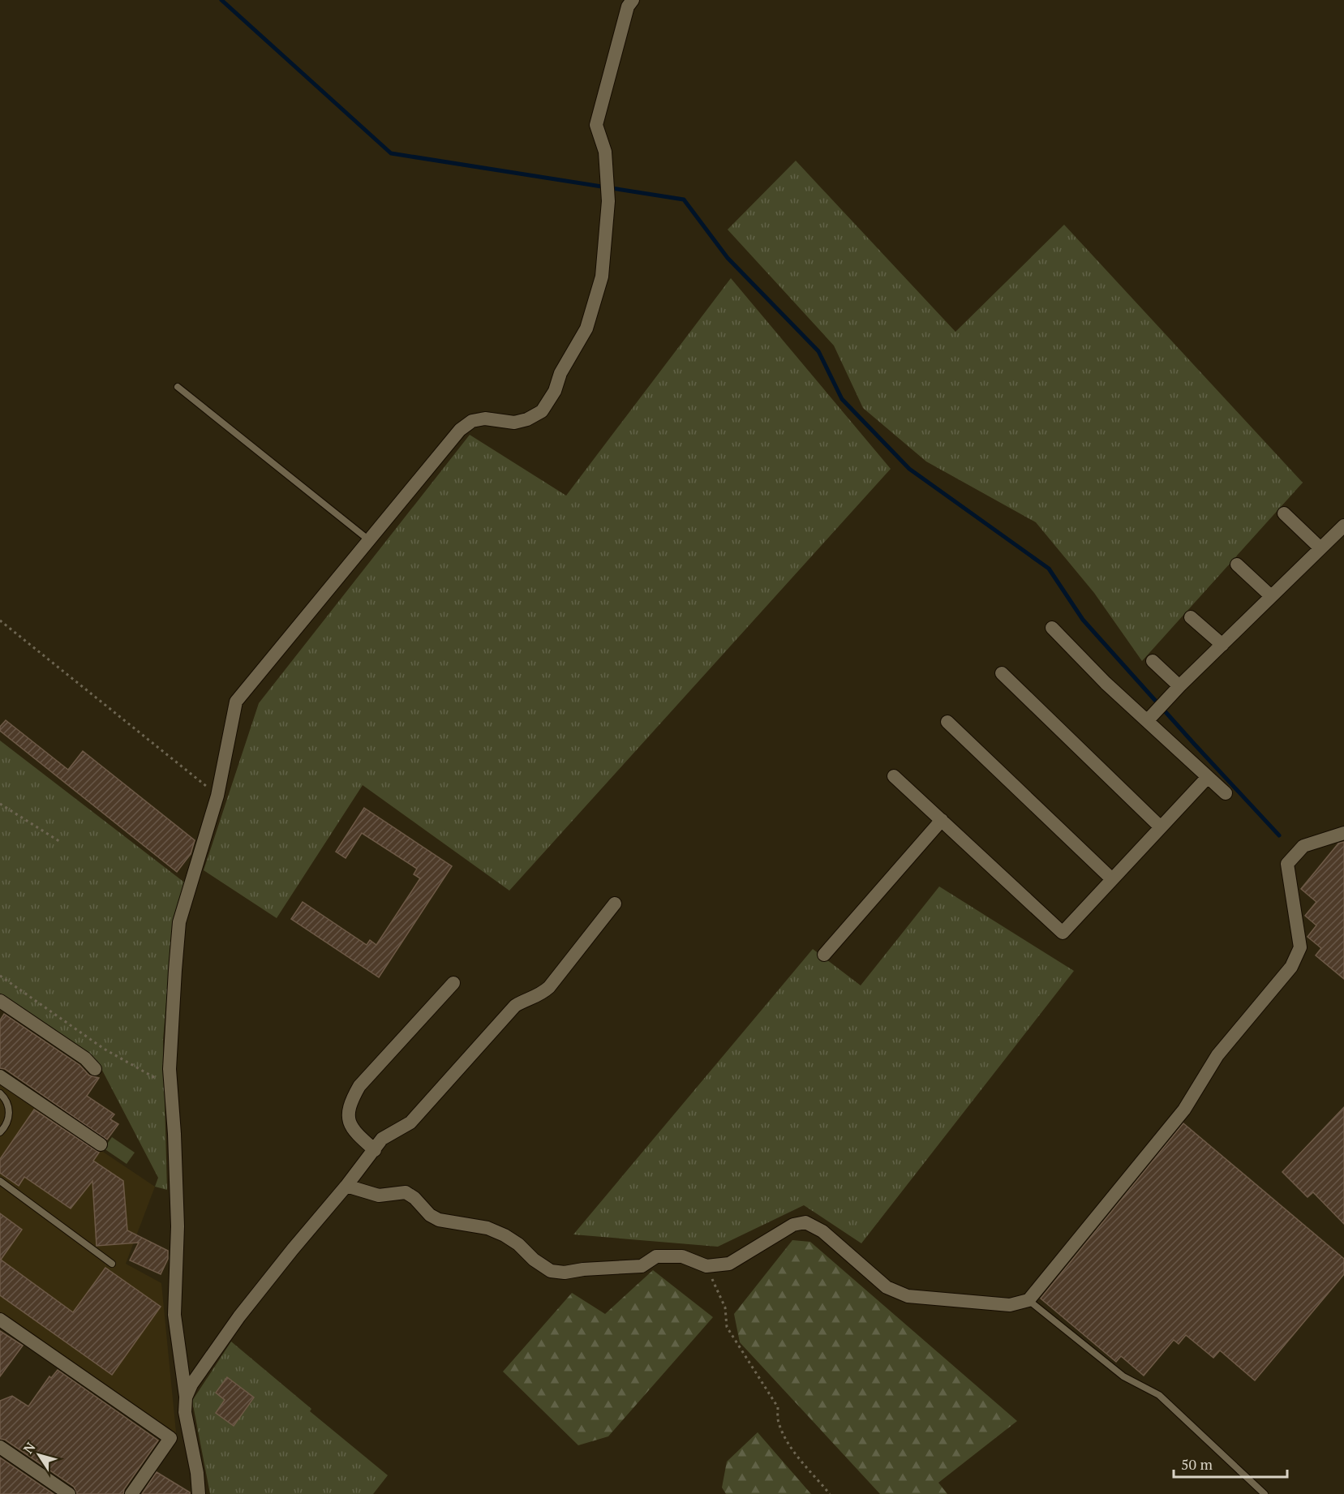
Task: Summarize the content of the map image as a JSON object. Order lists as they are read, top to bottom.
{
  "scale_bar": "50 m",
  "north": "top left"
}
